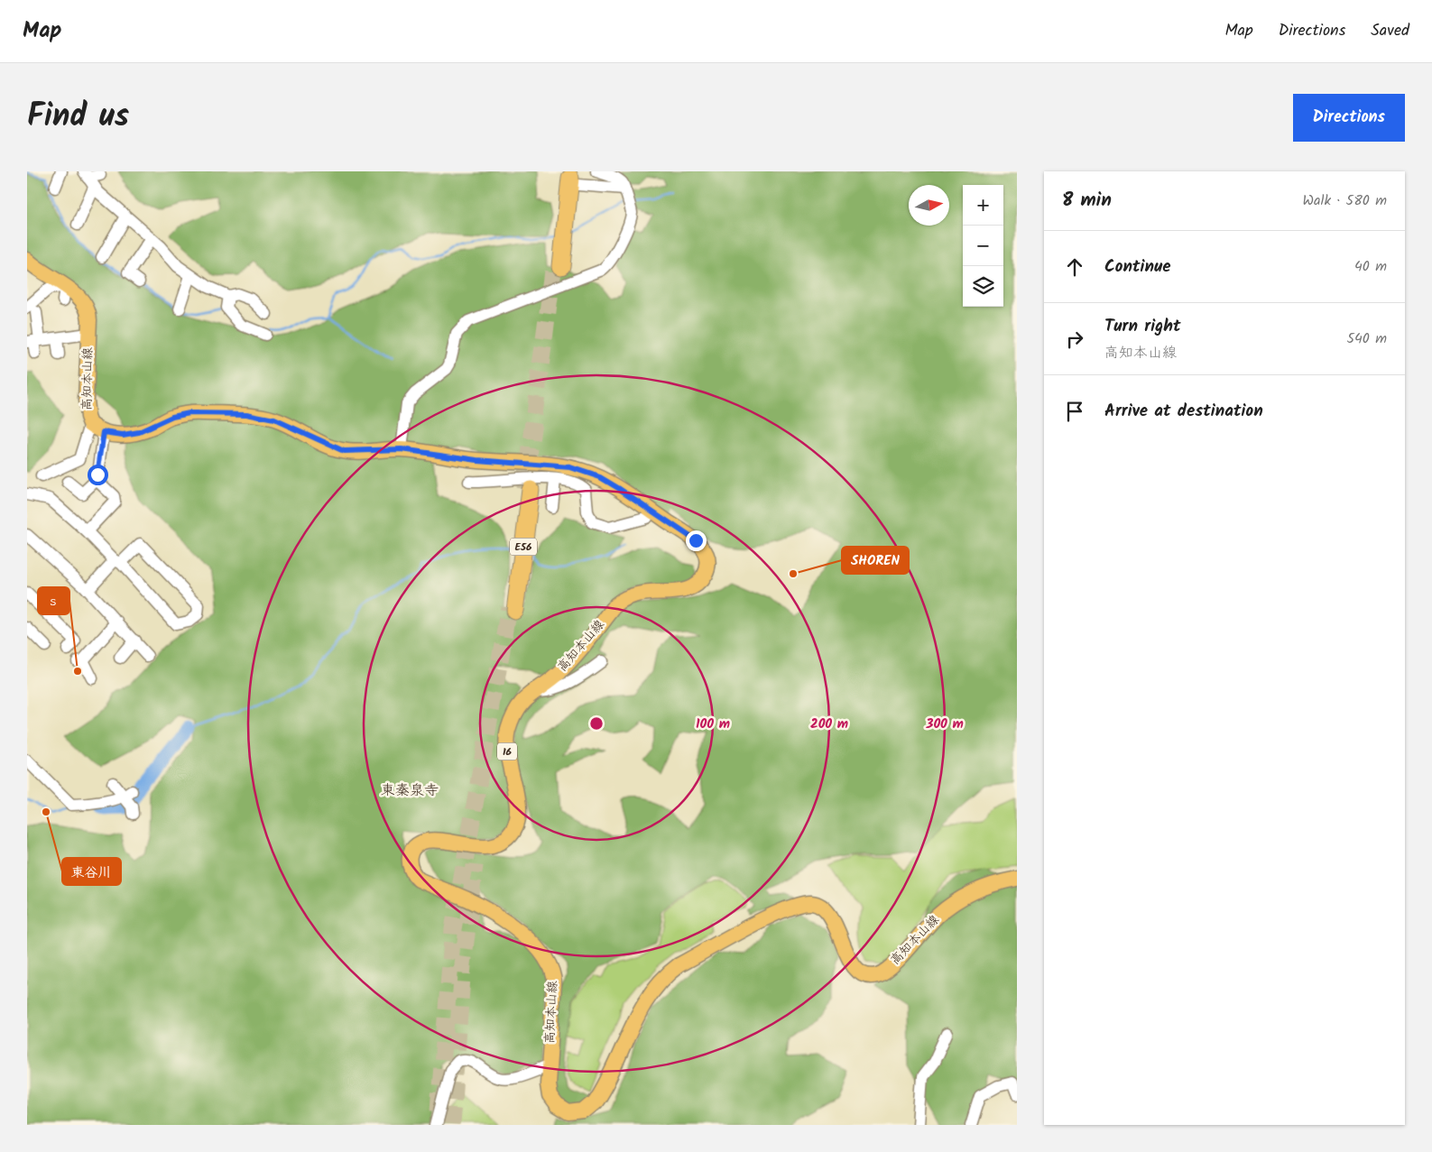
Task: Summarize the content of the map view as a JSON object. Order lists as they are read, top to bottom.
{
  "streets": {
    "highway": ["E56"],
    "main road": ["高知本山線", "16"]
  },
  "districts": ["東秦泉寺"],
  "places": ["SHOREN", "ｓ", "東谷川"],
  "north": "right",
  "page": {
    "header": "Map",
    "nav": ["Map", "Directions", "Saved"],
    "title": "Find us",
    "buttons": "Directions",
    "heading": ["8 min", "Walk · 580 m"],
    "map_buttons": ["+", "−"],
    "list": [
      ["Continue", "40 m"],
      ["Turn right", "高知本山線", "540 m"],
      "Arrive at destination"
    ]
  },
  "rings": ["100 m", "200 m", "300 m"]
}
